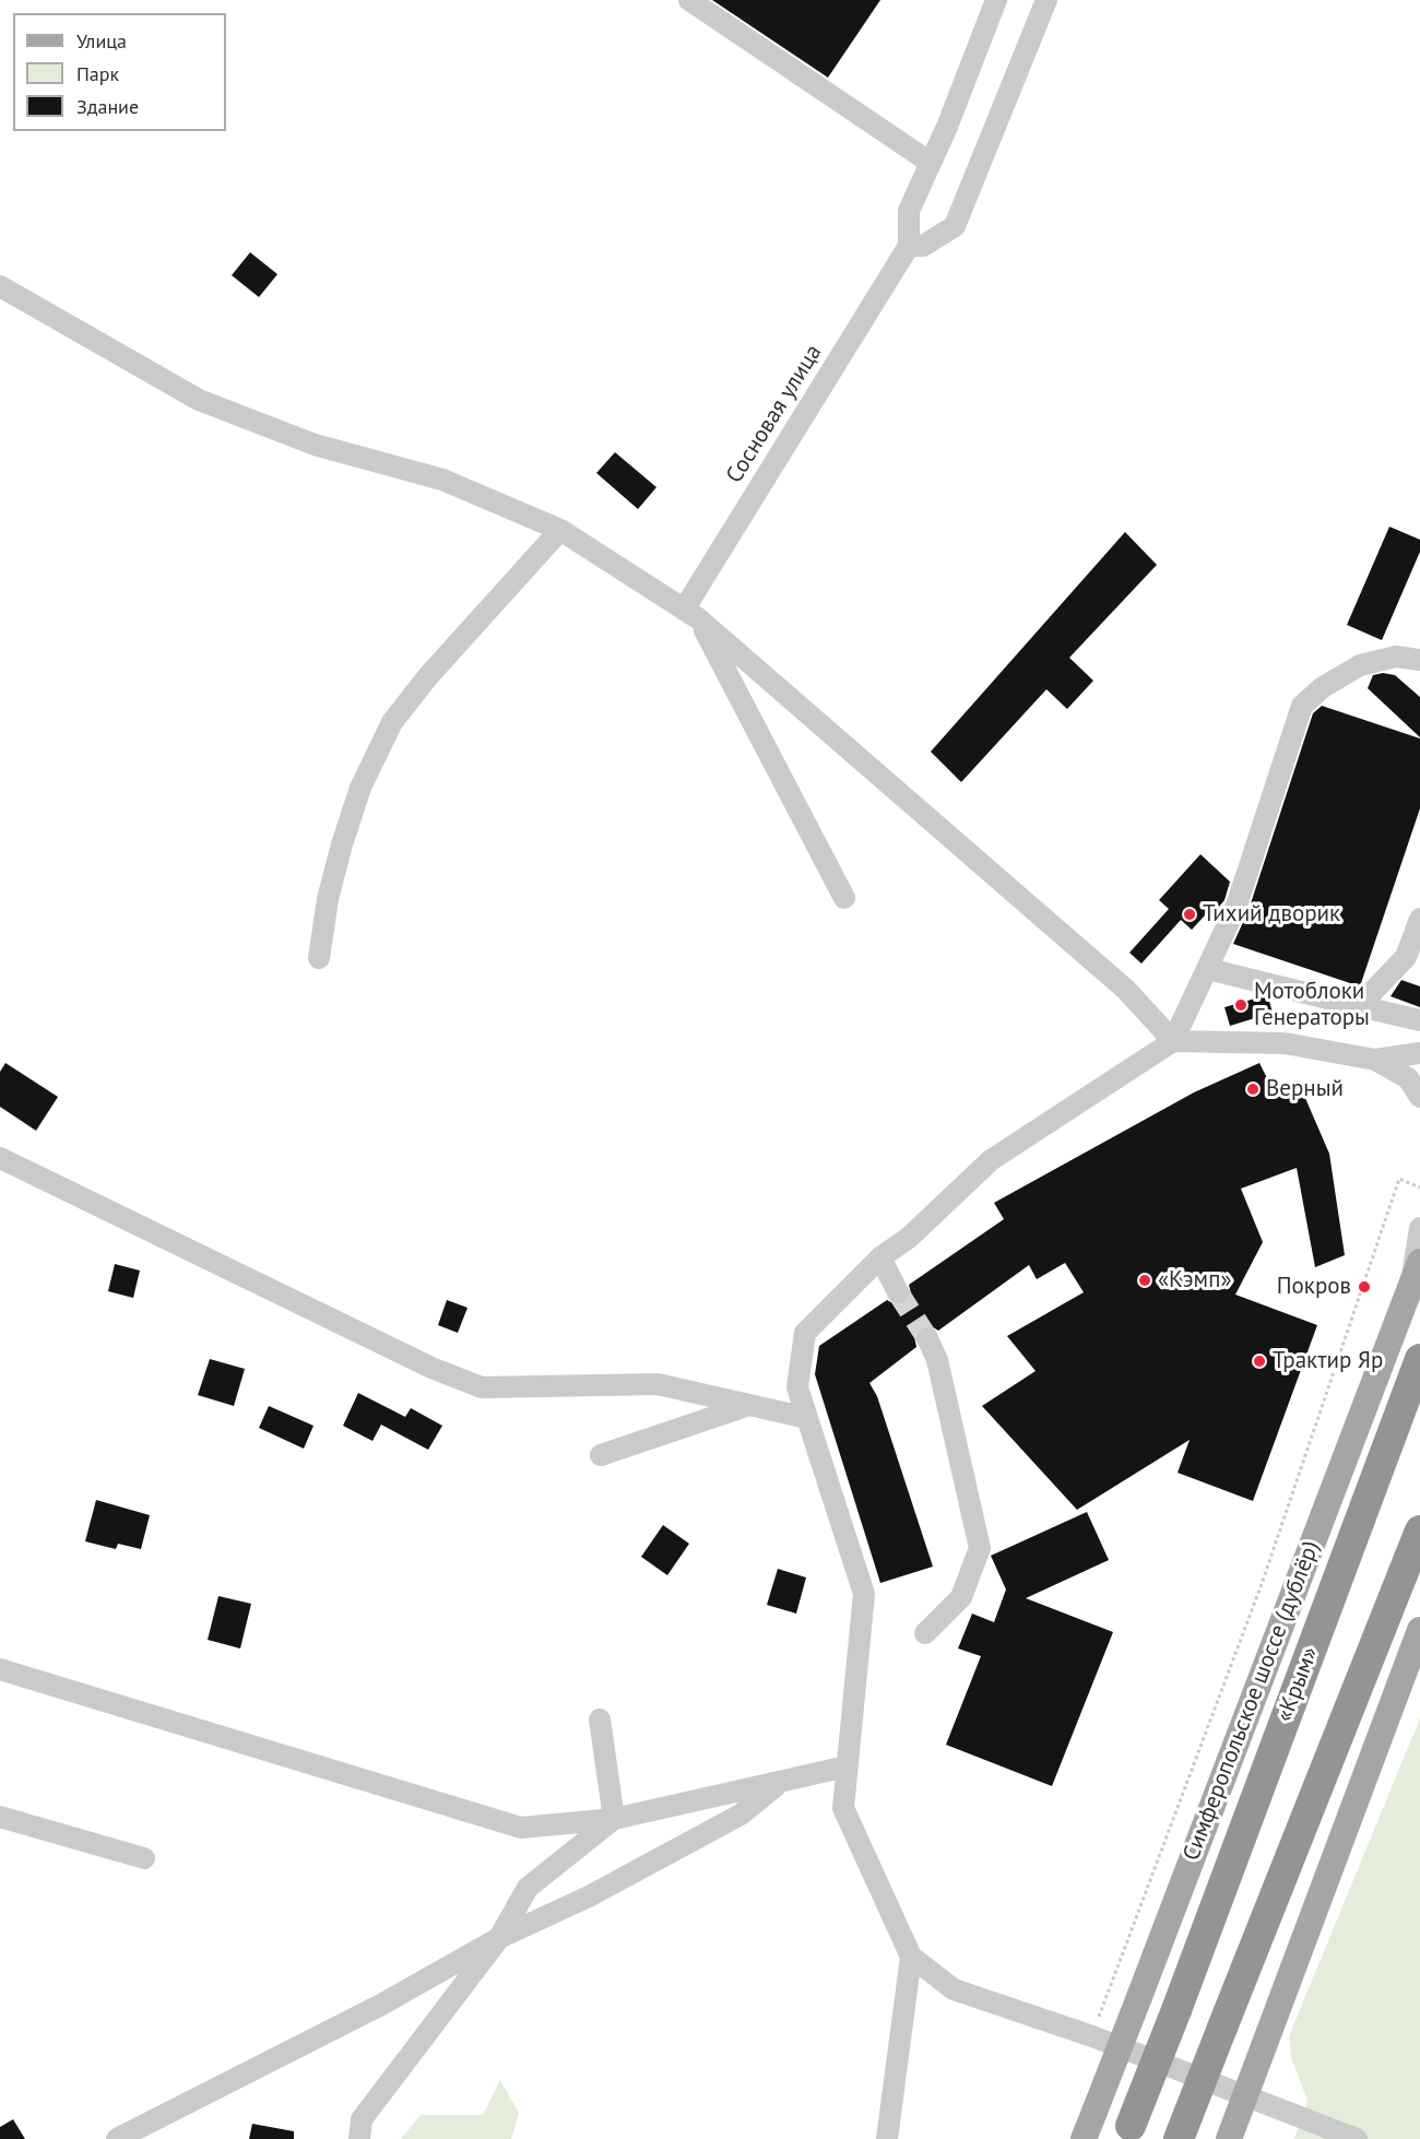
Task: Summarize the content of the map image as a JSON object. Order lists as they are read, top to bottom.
{
  "streets": {
    "highway": ["«Крым»"],
    "main road": ["Симферопольское шоссе (дублёр)"],
    "street": ["Сосновая улица"]
  },
  "places": [
    "Тихий дворик",
    "Мотоблоки Генераторы",
    "Верный",
    "«Кэмп»",
    "Покров",
    "Трактир Яр"
  ],
  "legend": ["Улица", "Парк", "Здание"]
}
